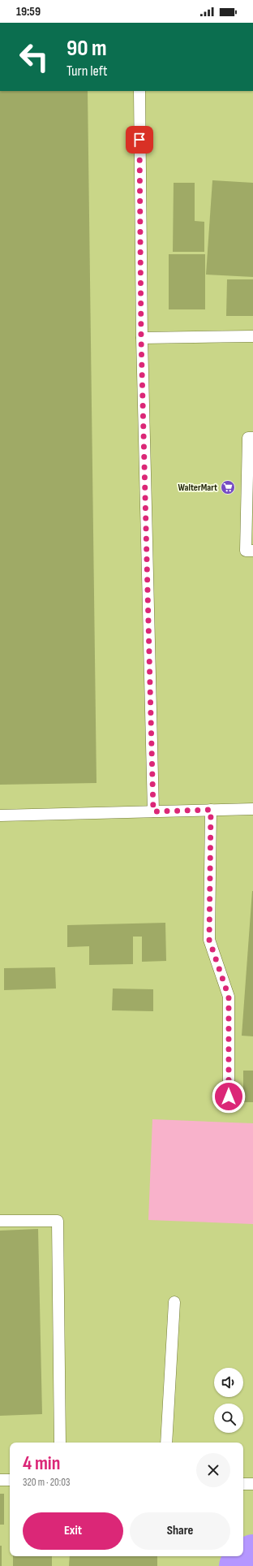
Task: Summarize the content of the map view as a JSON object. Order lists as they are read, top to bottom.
{
  "places": {
    "supermarket": ["WalterMart"]
  },
  "page": {
    "status": "19:59",
    "turn": ["90 m", "Turn left"],
    "heading": ["4 min", "320 m · 20:03"],
    "buttons": ["Exit", "Share"]
  }
}
